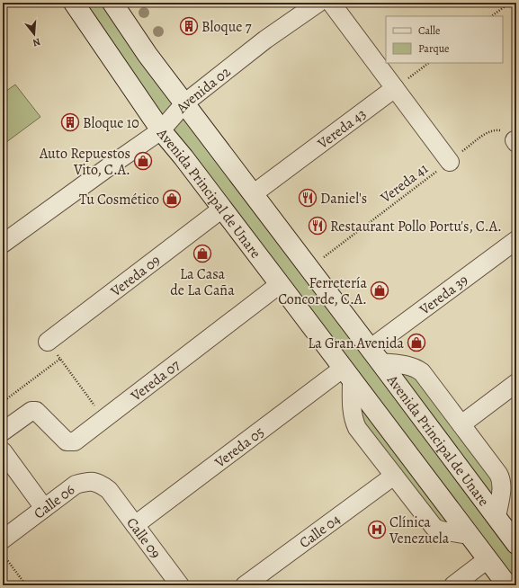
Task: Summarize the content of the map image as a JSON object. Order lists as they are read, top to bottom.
{
  "streets": {
    "street": [
      "Avenida 02",
      "Vereda 43",
      "Avenida Principal de Unare",
      "Vereda 09",
      "Vereda 39",
      "Vereda 07",
      "Vereda 05",
      "Calle 06",
      "Calle 04",
      "Calle 09"
    ],
    "path": ["Vereda 41"]
  },
  "crossings": [
    ["Avenida 02", "Avenida Principal de Unare"],
    ["Vereda 43", "Avenida Principal de Unare"],
    ["Vereda 41", "Avenida Principal de Unare"],
    ["Avenida Principal de Unare", "Vereda 09"],
    ["Avenida Principal de Unare", "Vereda 39"],
    ["Avenida Principal de Unare", "Vereda 07"],
    ["Avenida Principal de Unare", "Vereda 05"],
    ["Vereda 05", "Calle 09"],
    ["Calle 06", "Calle 09"]
  ],
  "places": {
    "building": ["Bloque 7", "Bloque 10"],
    "shop": [
      "Auto Repuestos Vito, C.A.",
      "Tu Cosmético",
      "La Casa de La Caña",
      "Ferretería Concorde, C.A.",
      "La Gran Avenida"
    ],
    "restaurant": ["Daniel's", "Restaurant Pollo Portu's, C.A."],
    "hospital": ["Clínica Venezuela"]
  },
  "legend": ["Calle", "Parque"],
  "north": "bottom"
}
